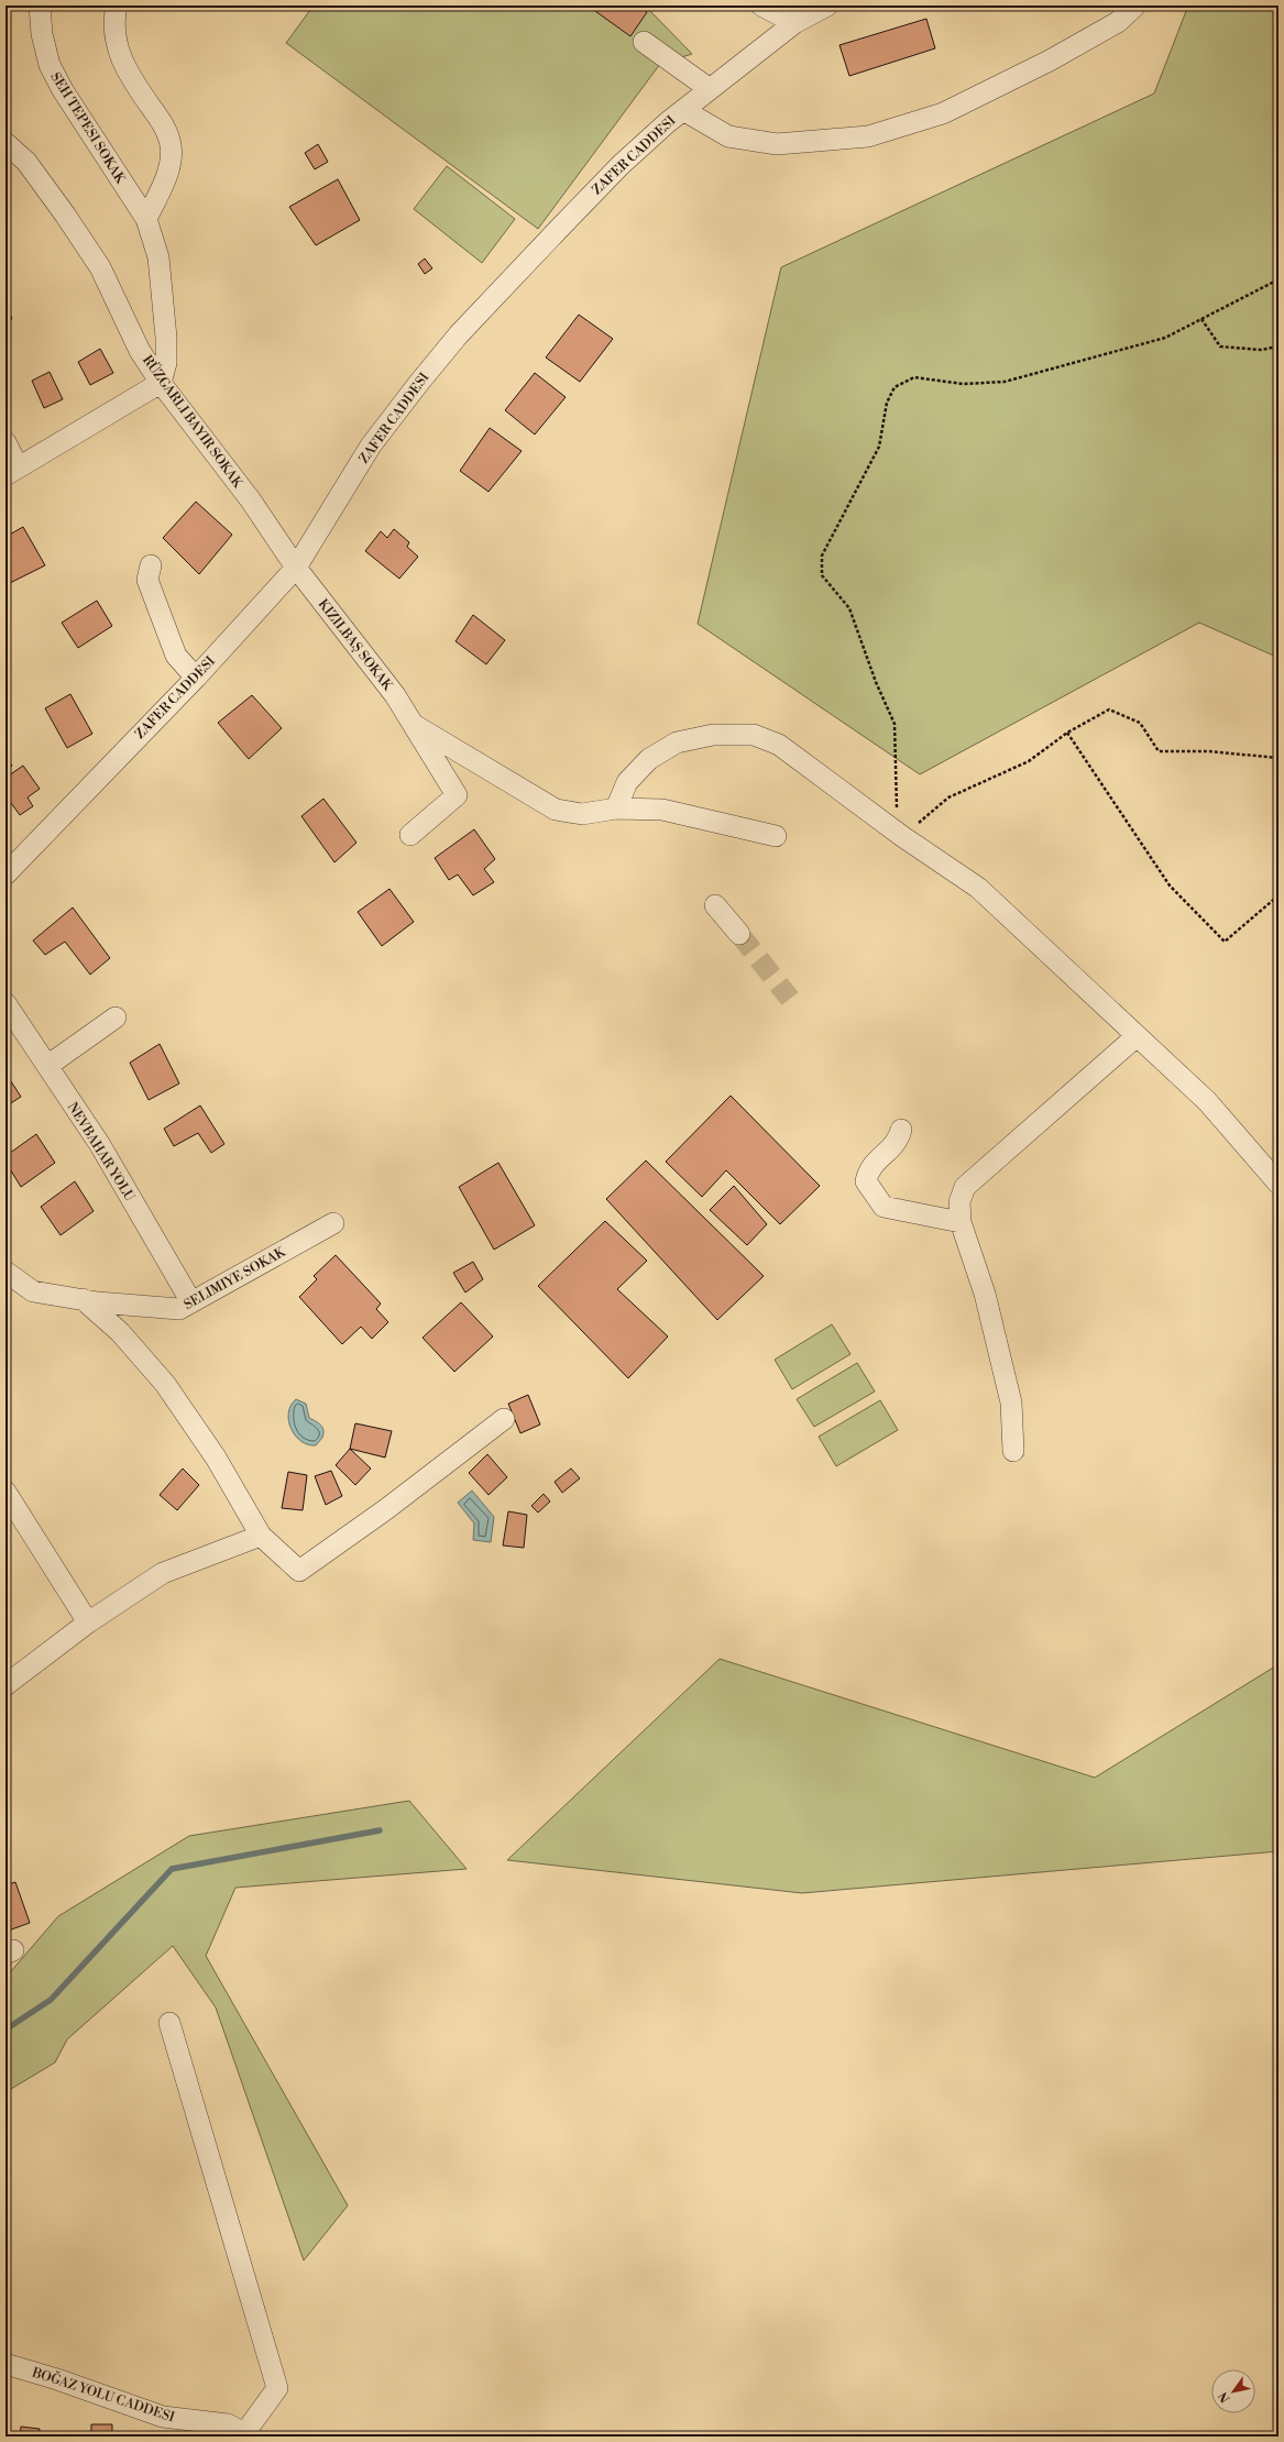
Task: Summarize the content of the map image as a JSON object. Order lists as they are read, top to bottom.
{
  "streets": {
    "street": [
      "SEH TEPESI SOKAK",
      "ZAFER CADDESI",
      "RÜZGARLI BAYIR SOKAK",
      "KIZILBAŞ SOKAK",
      "NEVBAHAR YOLU",
      "SELIMIYE SOKAK",
      "BOĞAZ YOLU CADDESI"
    ]
  },
  "crossings": [
    ["SEH TEPESI SOKAK", "RÜZGARLI BAYIR SOKAK"],
    ["SEH TEPESI SOKAK", "KIZILBAŞ SOKAK"],
    ["ZAFER CADDESI", "KIZILBAŞ SOKAK"],
    ["RÜZGARLI BAYIR SOKAK", "KIZILBAŞ SOKAK"],
    ["NEVBAHAR YOLU", "SELIMIYE SOKAK"]
  ],
  "north": "bottom left"
}
